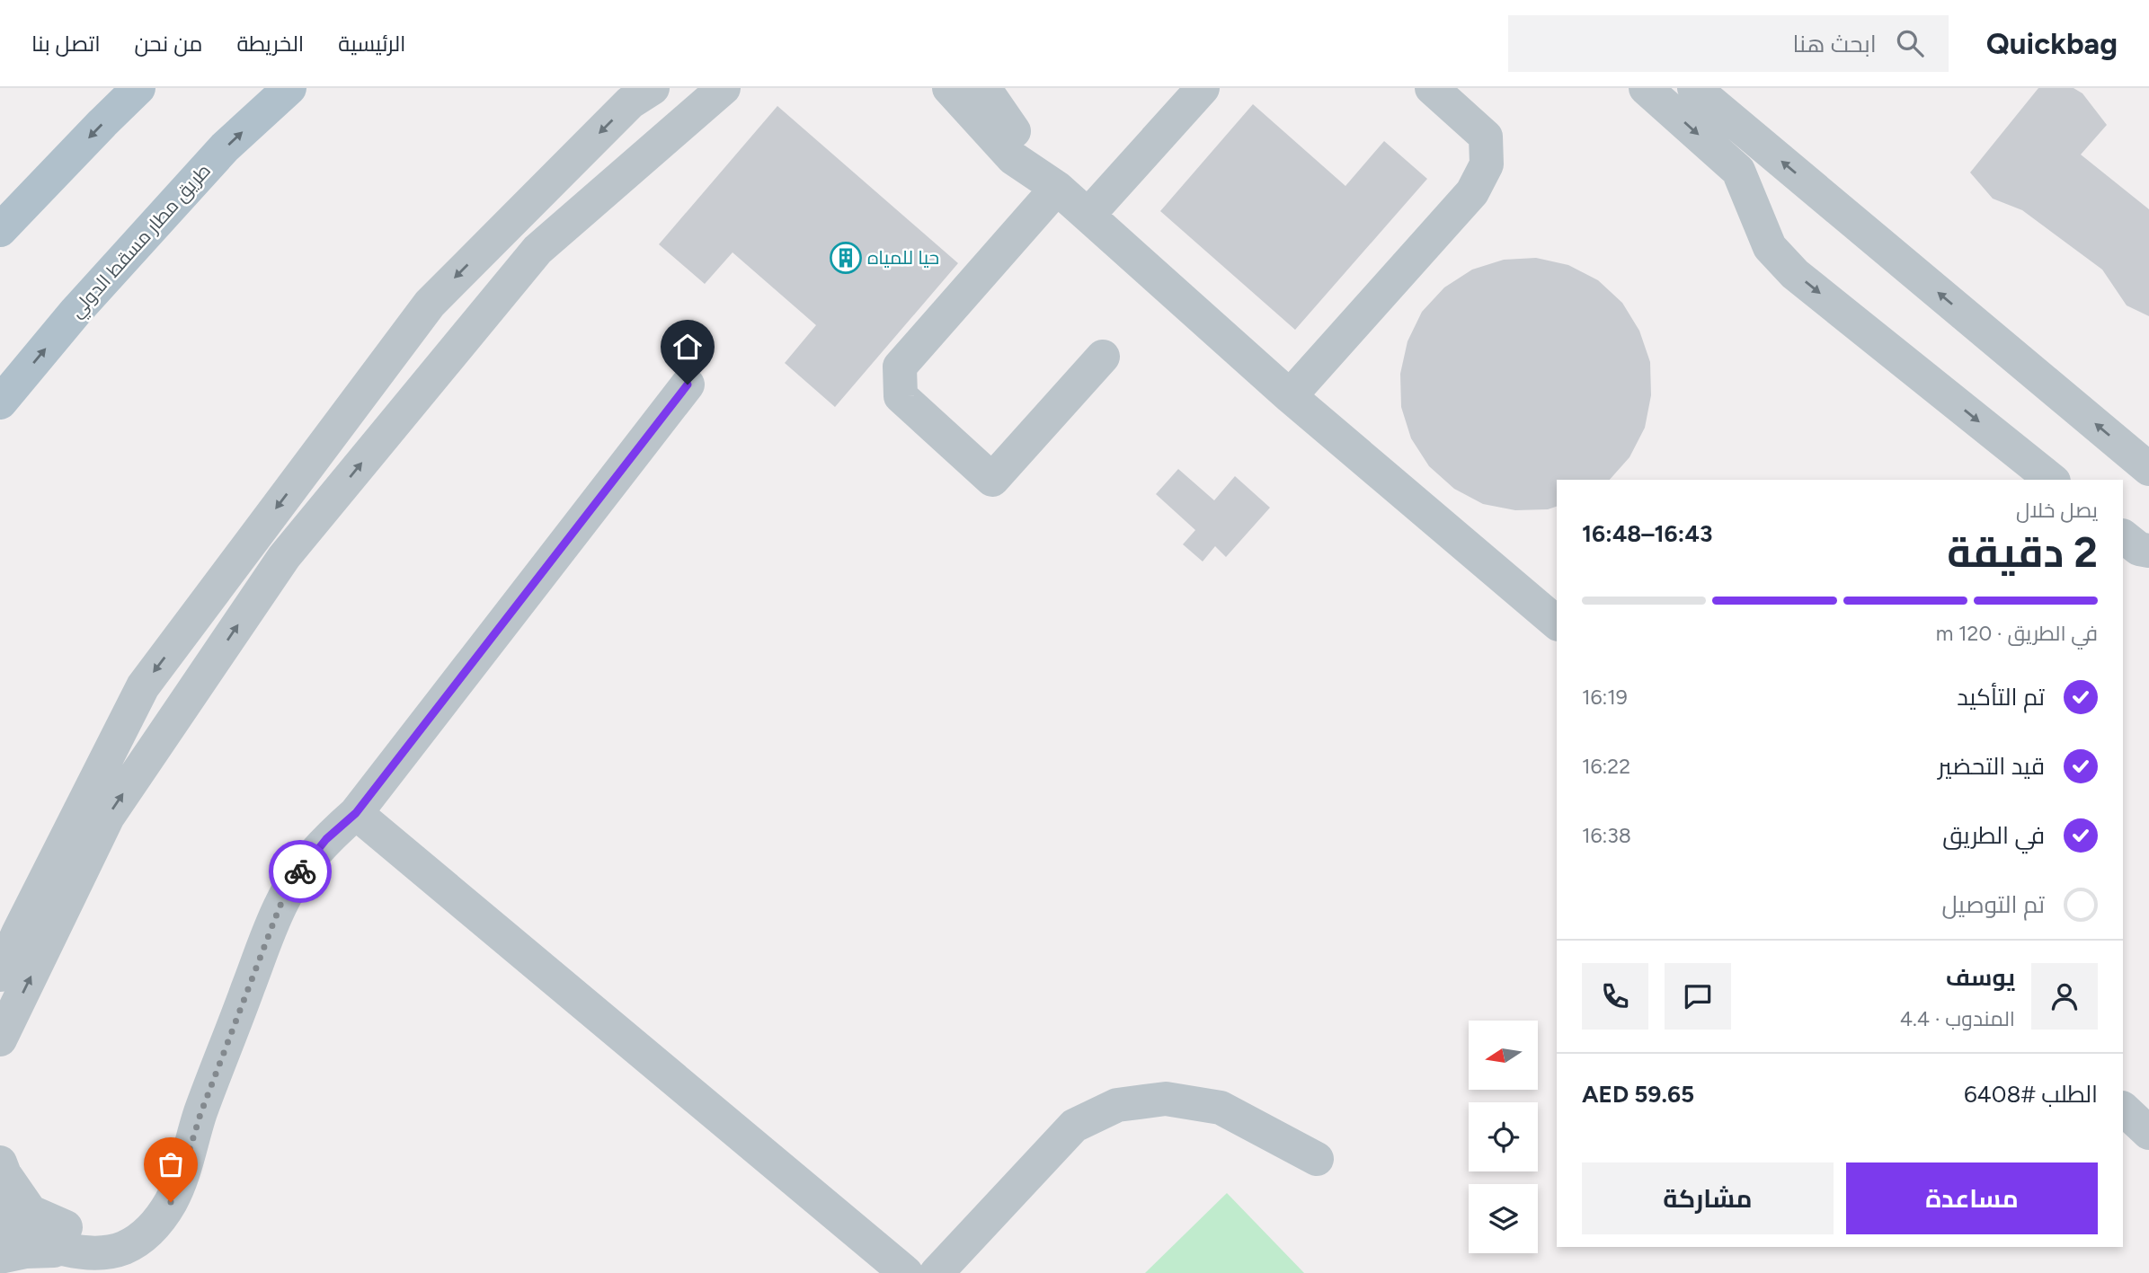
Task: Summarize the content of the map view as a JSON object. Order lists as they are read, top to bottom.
{
  "streets": {
    "main road": ["طريق مطار مسقط الدولي"]
  },
  "places": {
    "building": ["حيا للمياه"]
  },
  "north": "left",
  "page": {
    "header": "Quickbag",
    "search": "ابحث هنا",
    "nav": [
      "الرئيسية",
      "الخريطة",
      "من نحن",
      "اتصل بنا"
    ],
    "heading": ["2 دقيقة", "يصل خلال", "16:43–16:48"],
    "panel": [
      "يوسف",
      "المندوب · 4.4",
      "الطلب #6408",
      "AED 59.65"
    ],
    "bar": "في الطريق · 120 m",
    "list": [
      ["تم التأكيد", "16:19"],
      ["قيد التحضير", "16:22"],
      ["في الطريق", "16:38"],
      "تم التوصيل"
    ],
    "buttons": ["مساعدة", "مشاركة"]
  }
}
